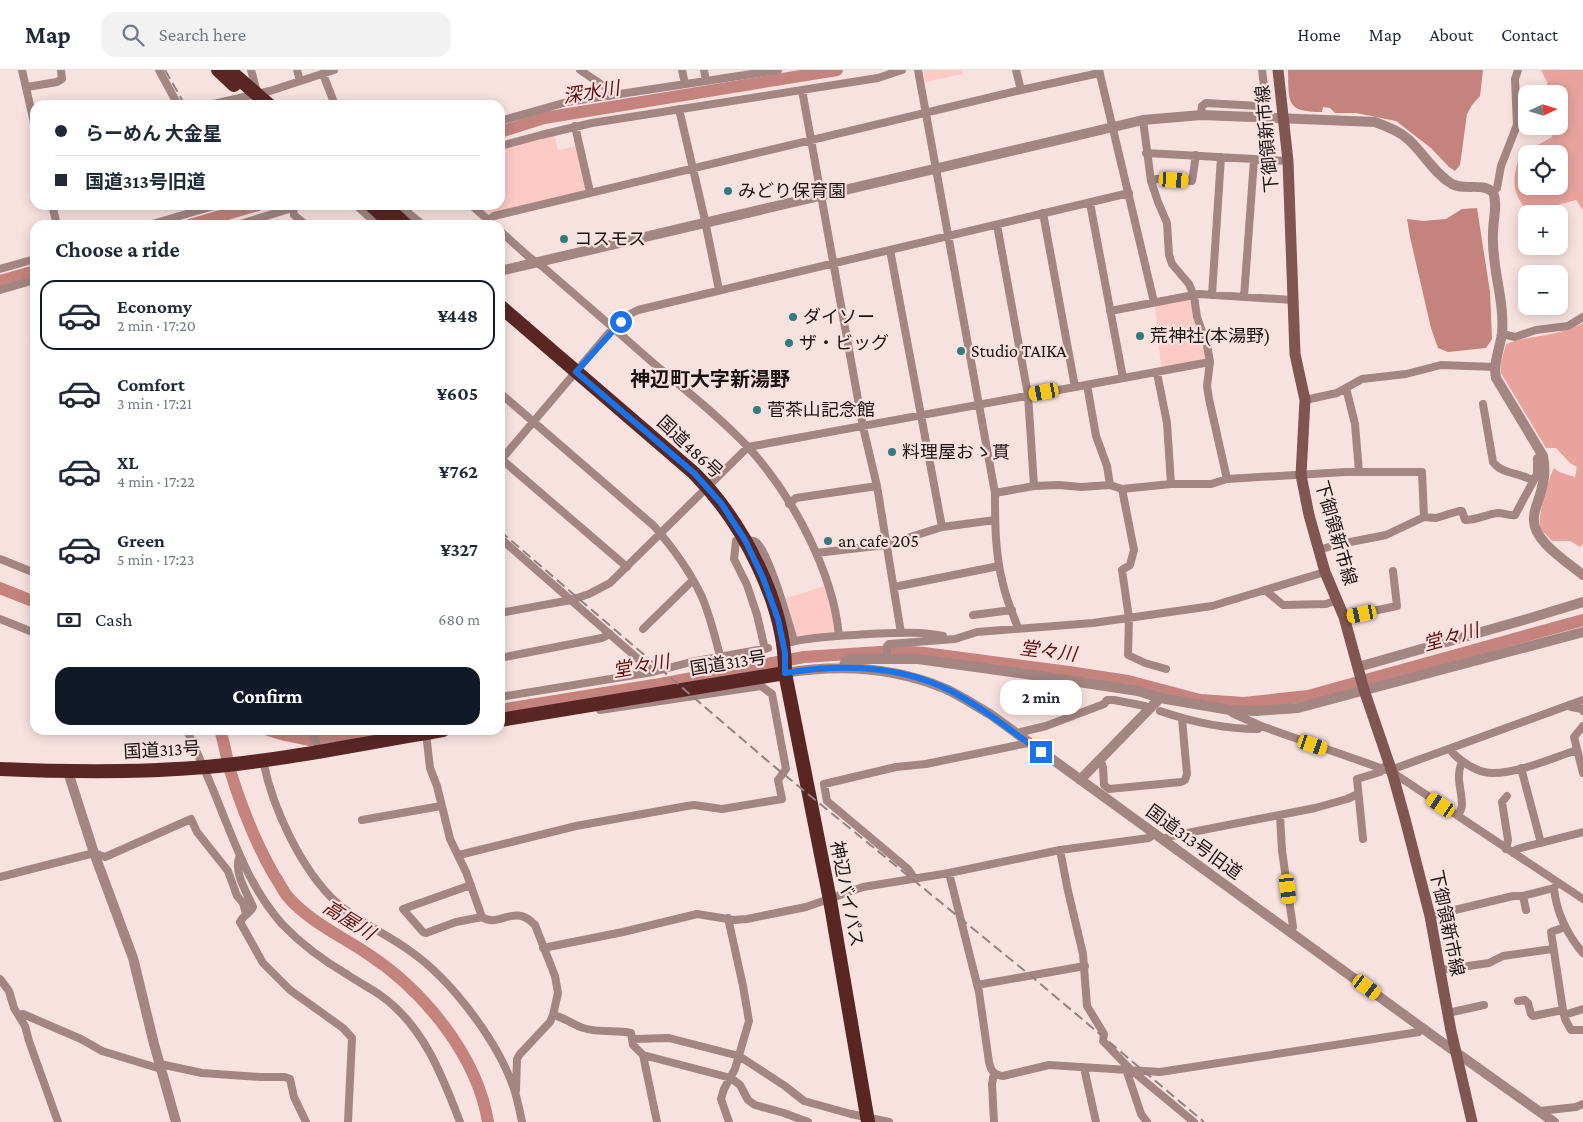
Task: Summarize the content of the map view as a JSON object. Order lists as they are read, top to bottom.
{
  "streets": {
    "highway": ["国道486号", "国道313号", "神辺バイパス"],
    "main road": ["下御領新市線"],
    "street": ["国道313号旧道"]
  },
  "crossings": [
    ["下御領新市線", "国道313号旧道"],
    ["国道486号", "国道313号"],
    ["国道486号", "国道313号旧道"],
    ["国道486号", "神辺バイパス"],
    ["国道313号", "国道313号旧道"],
    ["国道313号", "神辺バイパス"],
    ["国道313号旧道", "神辺バイパス"]
  ],
  "districts": ["神辺町大字新湯野"],
  "water": ["深水川", "堂々川", "高屋川"],
  "places": [
    "みどり保育園",
    "コスモス",
    "ダイソー",
    "荒神社(本湯野)",
    "ザ・ビッグ",
    "Studio TAIKA",
    "菅茶山記念館",
    "料理屋おゝ貫",
    "an cafe 205"
  ],
  "north": "right",
  "page": {
    "header": "Map",
    "search": "Search here",
    "nav": [
      "Home",
      "Map",
      "About",
      "Contact"
    ],
    "map_buttons": ["+", "−"],
    "banner": ["らーめん 大金星", "国道313号旧道"],
    "heading": "Choose a ride",
    "list": [
      {
        "name": "Economy",
        "note": "2 min · 17:20",
        "value": "¥448"
      },
      {
        "name": "Comfort",
        "note": "3 min · 17:21",
        "value": "¥605"
      },
      {
        "name": "XL",
        "note": "4 min · 17:22",
        "value": "¥762"
      },
      {
        "name": "Green",
        "note": "5 min · 17:23",
        "value": "¥327"
      }
    ],
    "pay": ["Cash", "680 m"],
    "buttons": "Confirm",
    "bubble": "2 min"
  }
}
